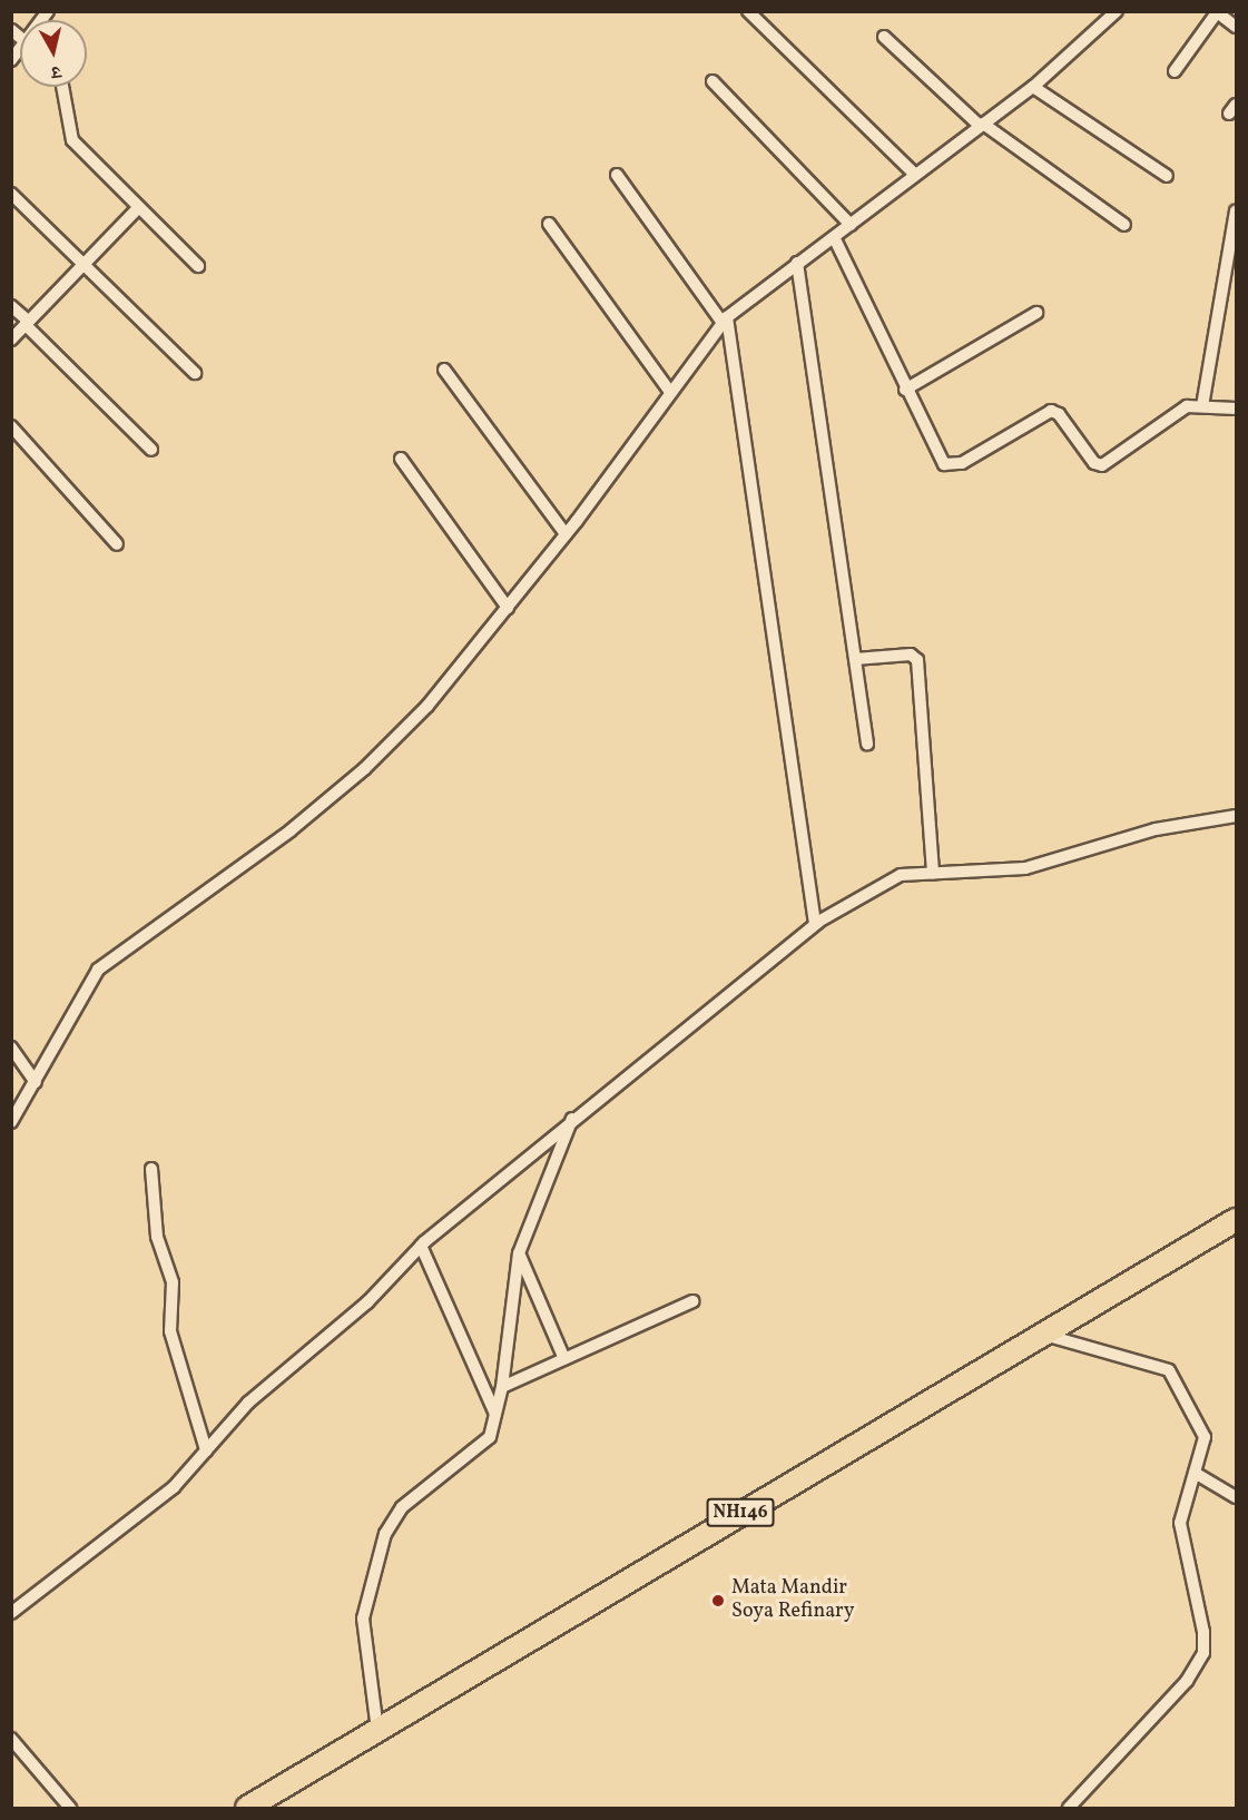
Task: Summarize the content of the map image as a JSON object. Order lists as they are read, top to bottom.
{
  "streets": {
    "highway": ["NH146"]
  },
  "places": ["Mata Mandir Soya Refinary"],
  "north": "bottom"
}
